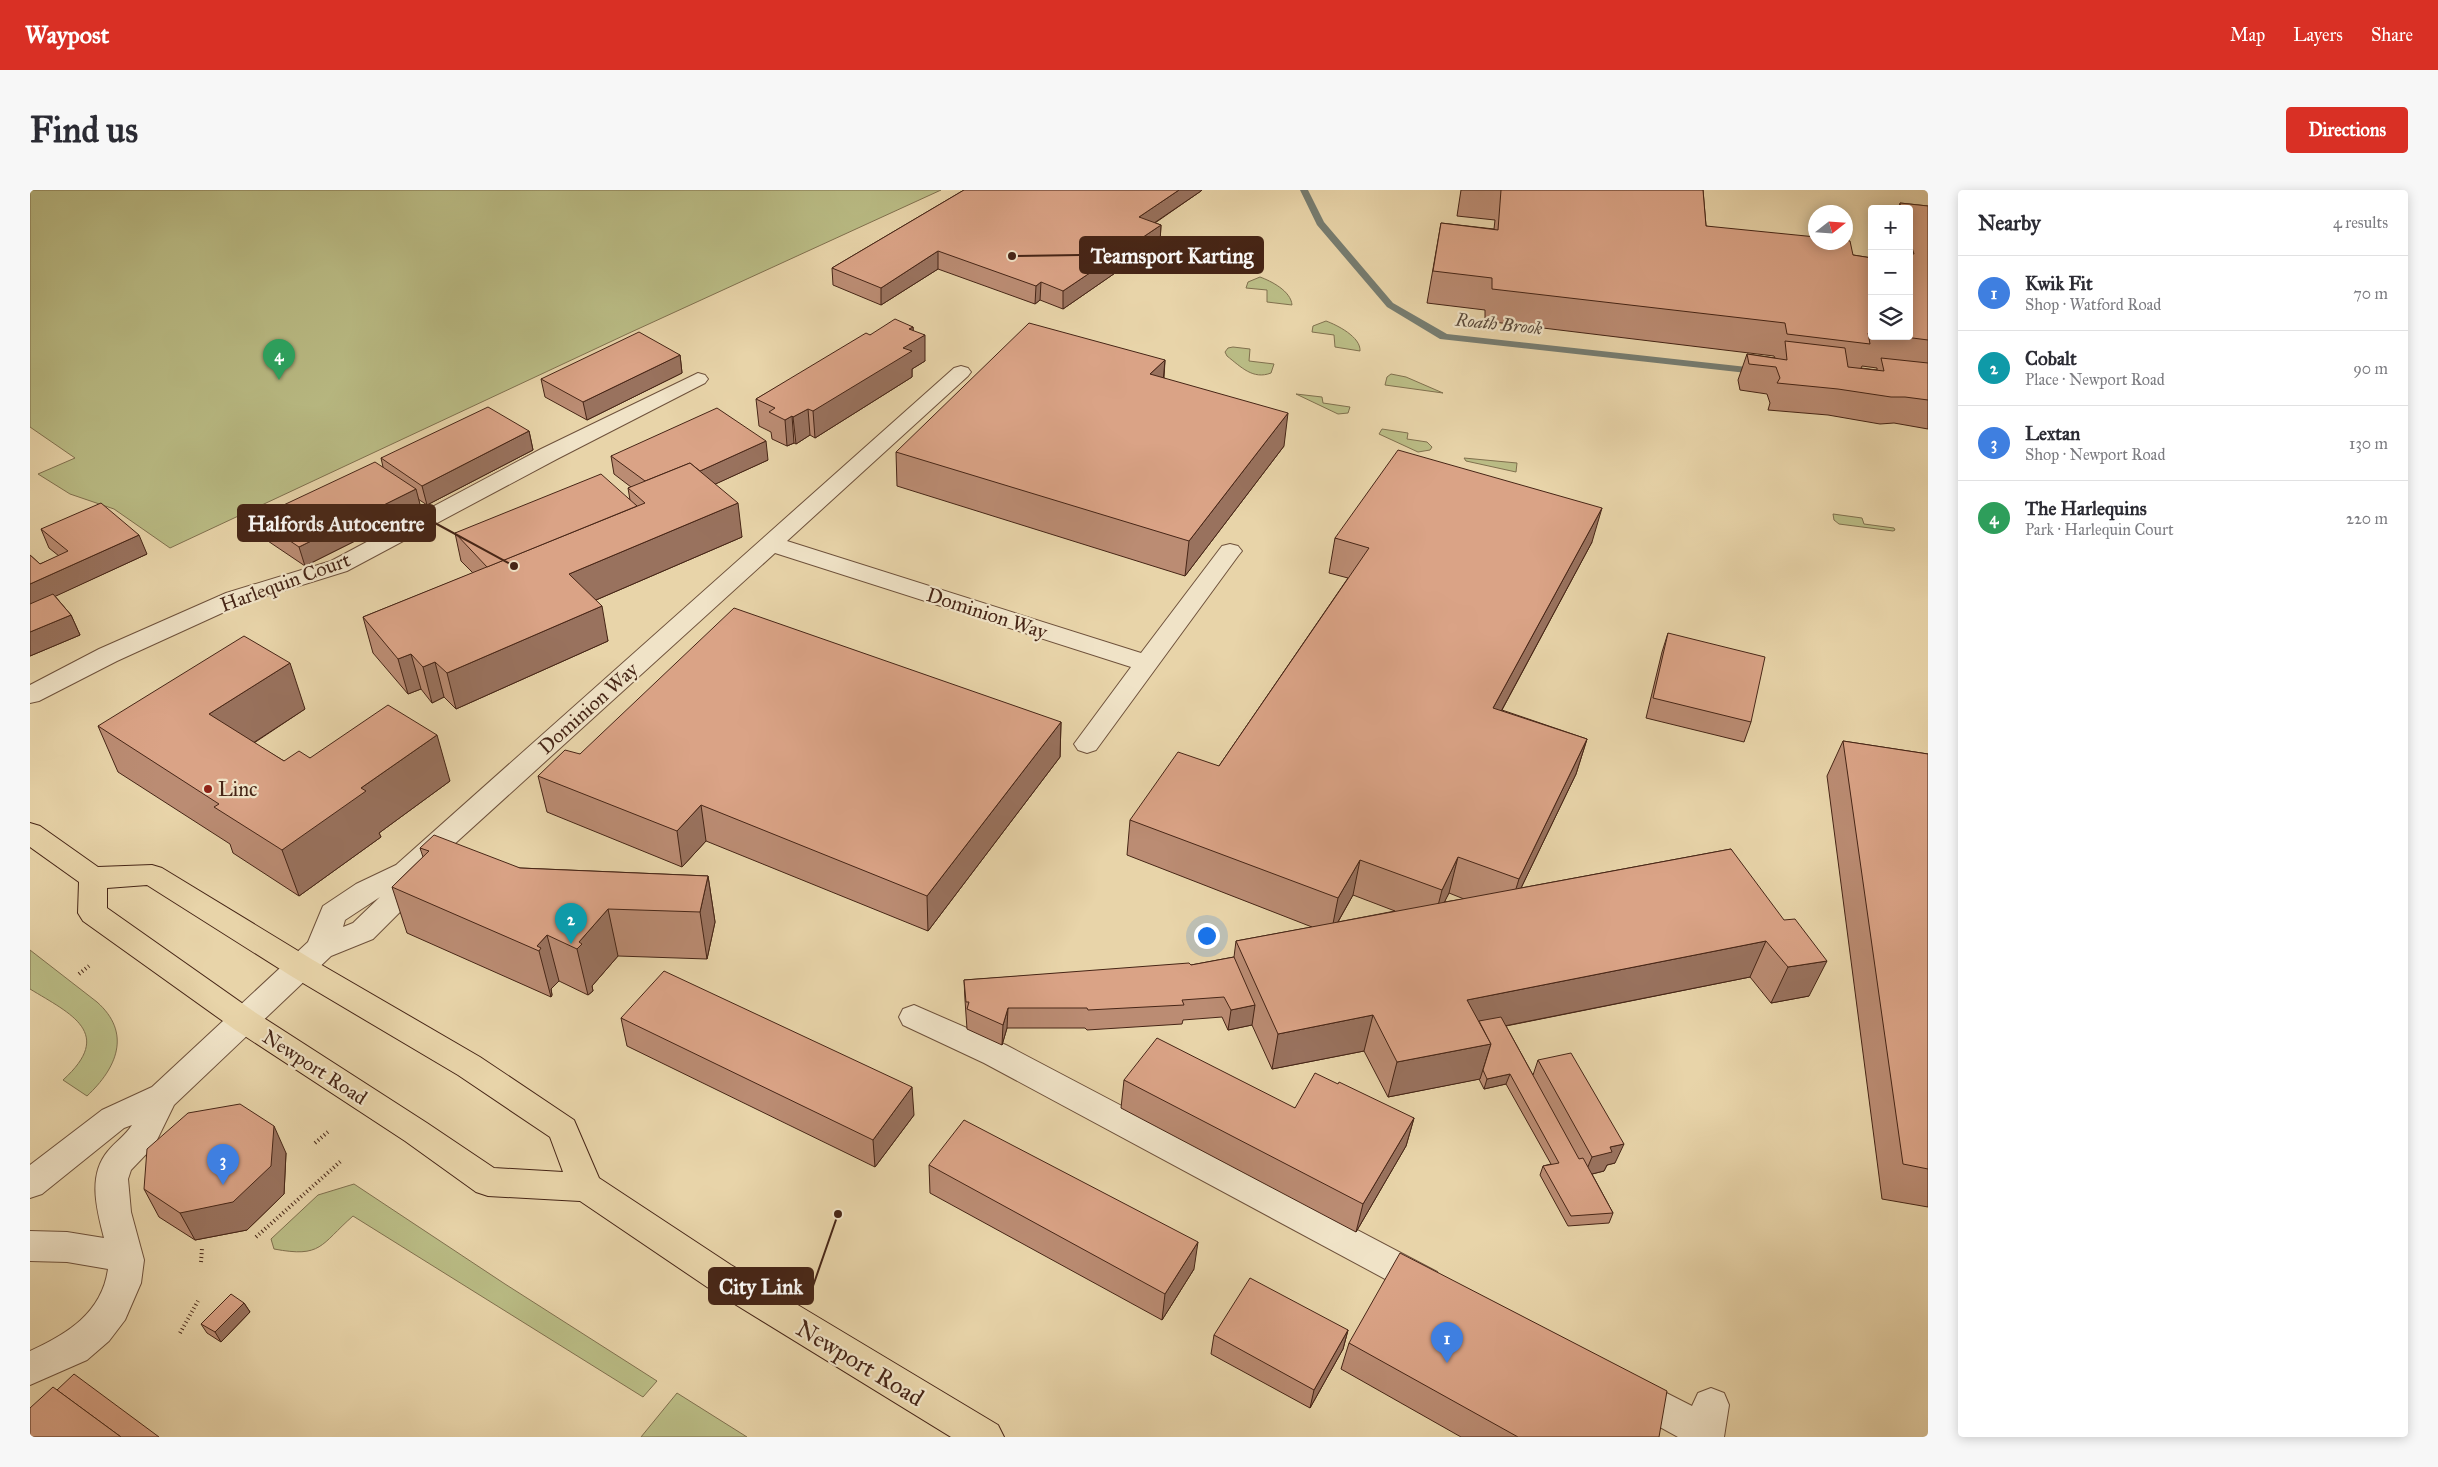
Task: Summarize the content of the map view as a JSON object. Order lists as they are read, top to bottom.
{
  "streets": {
    "main road": ["Newport Road"],
    "street": ["Harlequin Court", "Dominion Way"]
  },
  "crossings": [
    ["Dominion Way", "Newport Road"]
  ],
  "water": ["Roath Brook"],
  "places": [
    "Teamsport Karting",
    "Halfords Autocentre",
    "Linc",
    "City Link"
  ],
  "north": "right",
  "page": {
    "header": "Waypost",
    "nav": ["Map", "Layers", "Share"],
    "buttons": "Directions",
    "title": "Find us",
    "heading": ["Nearby", "4 results"],
    "map_buttons": ["+", "−"],
    "list": [
      {
        "mark": "1",
        "name": "Kwik Fit",
        "note": "Shop · Watford Road",
        "value": "70 m"
      },
      {
        "mark": "2",
        "name": "Cobalt",
        "note": "Place · Newport Road",
        "value": "90 m"
      },
      {
        "mark": "3",
        "name": "Lextan",
        "note": "Shop · Newport Road",
        "value": "130 m"
      },
      {
        "mark": "4",
        "name": "The Harlequins",
        "note": "Park · Harlequin Court",
        "value": "220 m"
      }
    ],
    "pins": [
      "4",
      "2",
      "3",
      "1"
    ]
  }
}
